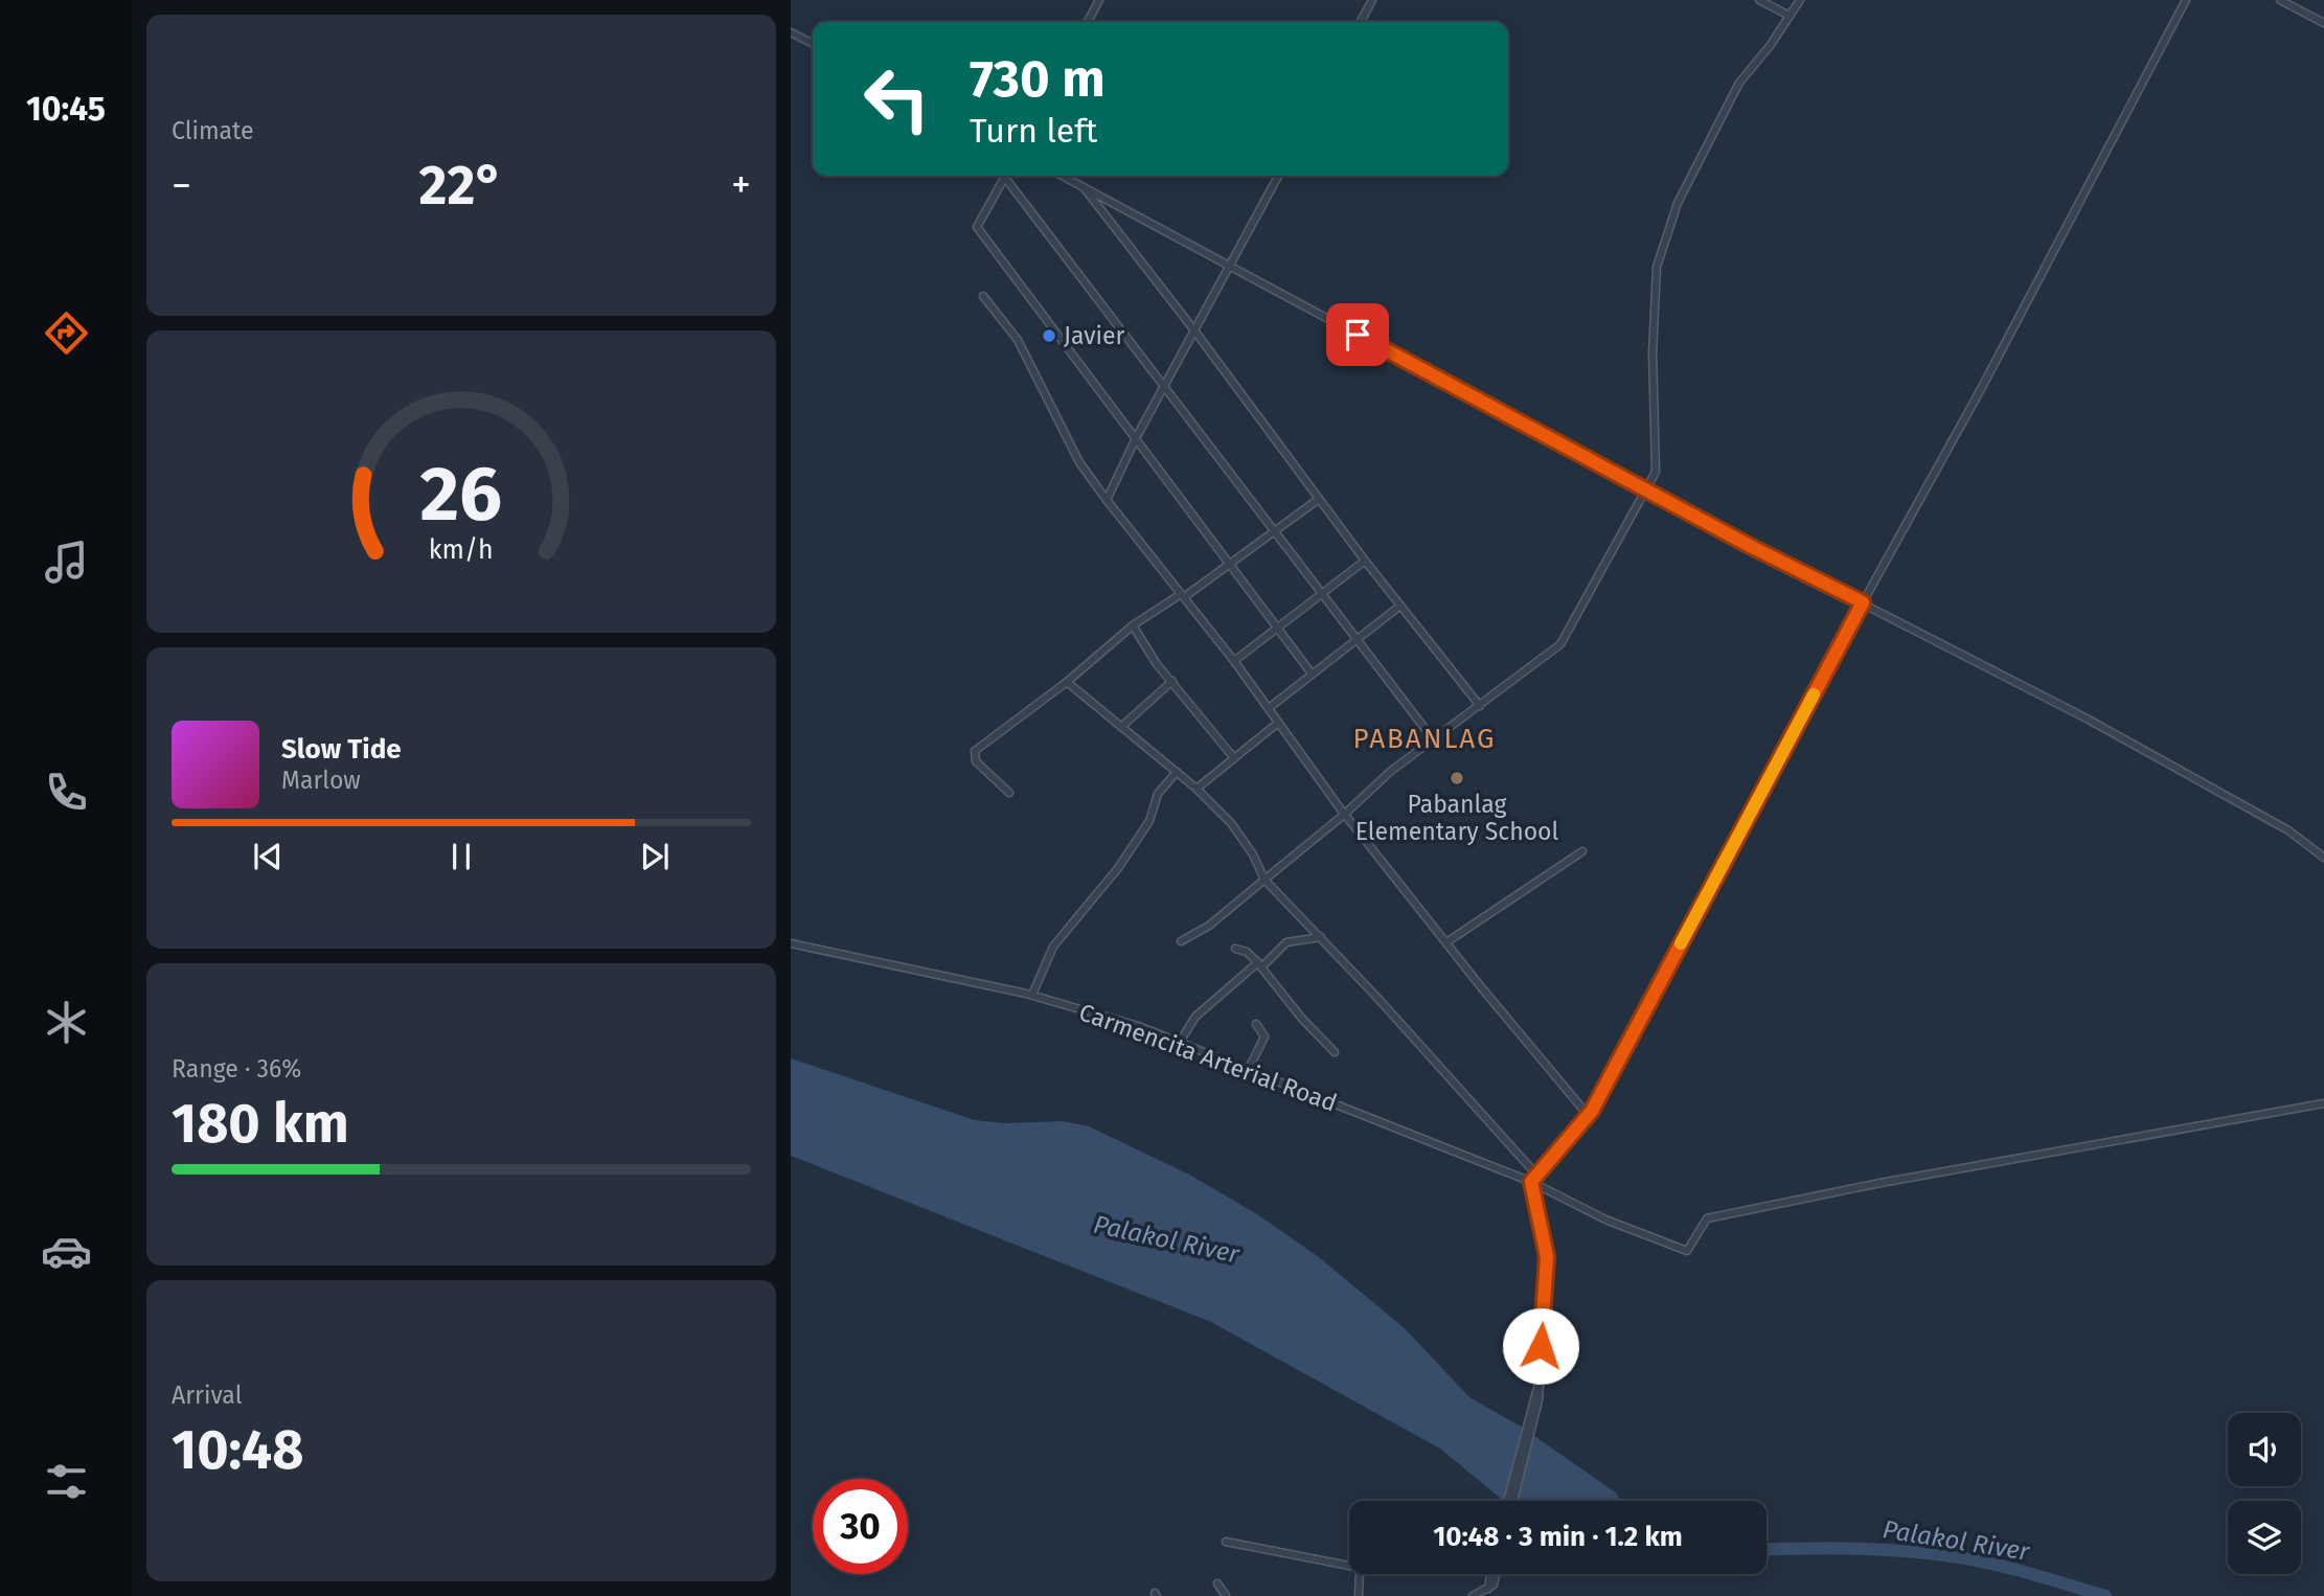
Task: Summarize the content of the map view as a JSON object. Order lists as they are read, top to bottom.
{
  "streets": {
    "street": ["Carmencita Arterial Road"]
  },
  "districts": ["PABANLAG"],
  "water": ["Palakol River"],
  "places": ["Javier", "Pabanlag Elementary School"],
  "page": {
    "tabs": "10:45",
    "tile": [
      "Climate",
      ["Range · 36%", "180 km"],
      ["Arrival", "10:48"]
    ],
    "turn": ["730 m", "Turn left"],
    "heat": ["−", "22°", "+"],
    "song": ["Slow Tide", "Marlow"],
    "limit": "30",
    "trip": "10:48 · 3 min · 1.2 km",
    "gauge": ["26", "km/h"]
  }
}
